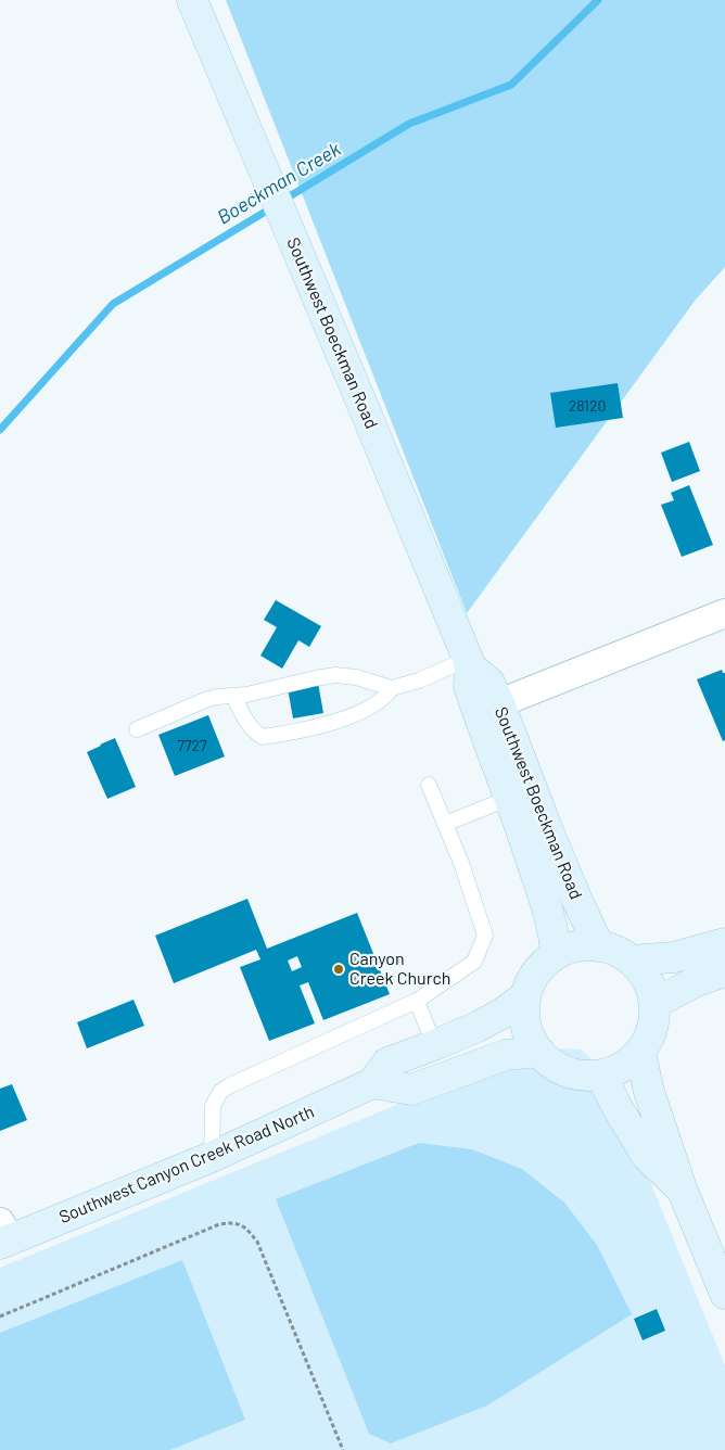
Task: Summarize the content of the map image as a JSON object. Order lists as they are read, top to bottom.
{
  "streets": {
    "main road": ["Southwest Boeckman Road", "Southwest Canyon Creek Road North"]
  },
  "crossings": [
    ["Southwest Boeckman Road", "Southwest Canyon Creek Road North"]
  ],
  "water": ["Boeckman Creek"],
  "places": ["Canyon Creek Church"],
  "house_numbers": ["28120", "7727"]
}
